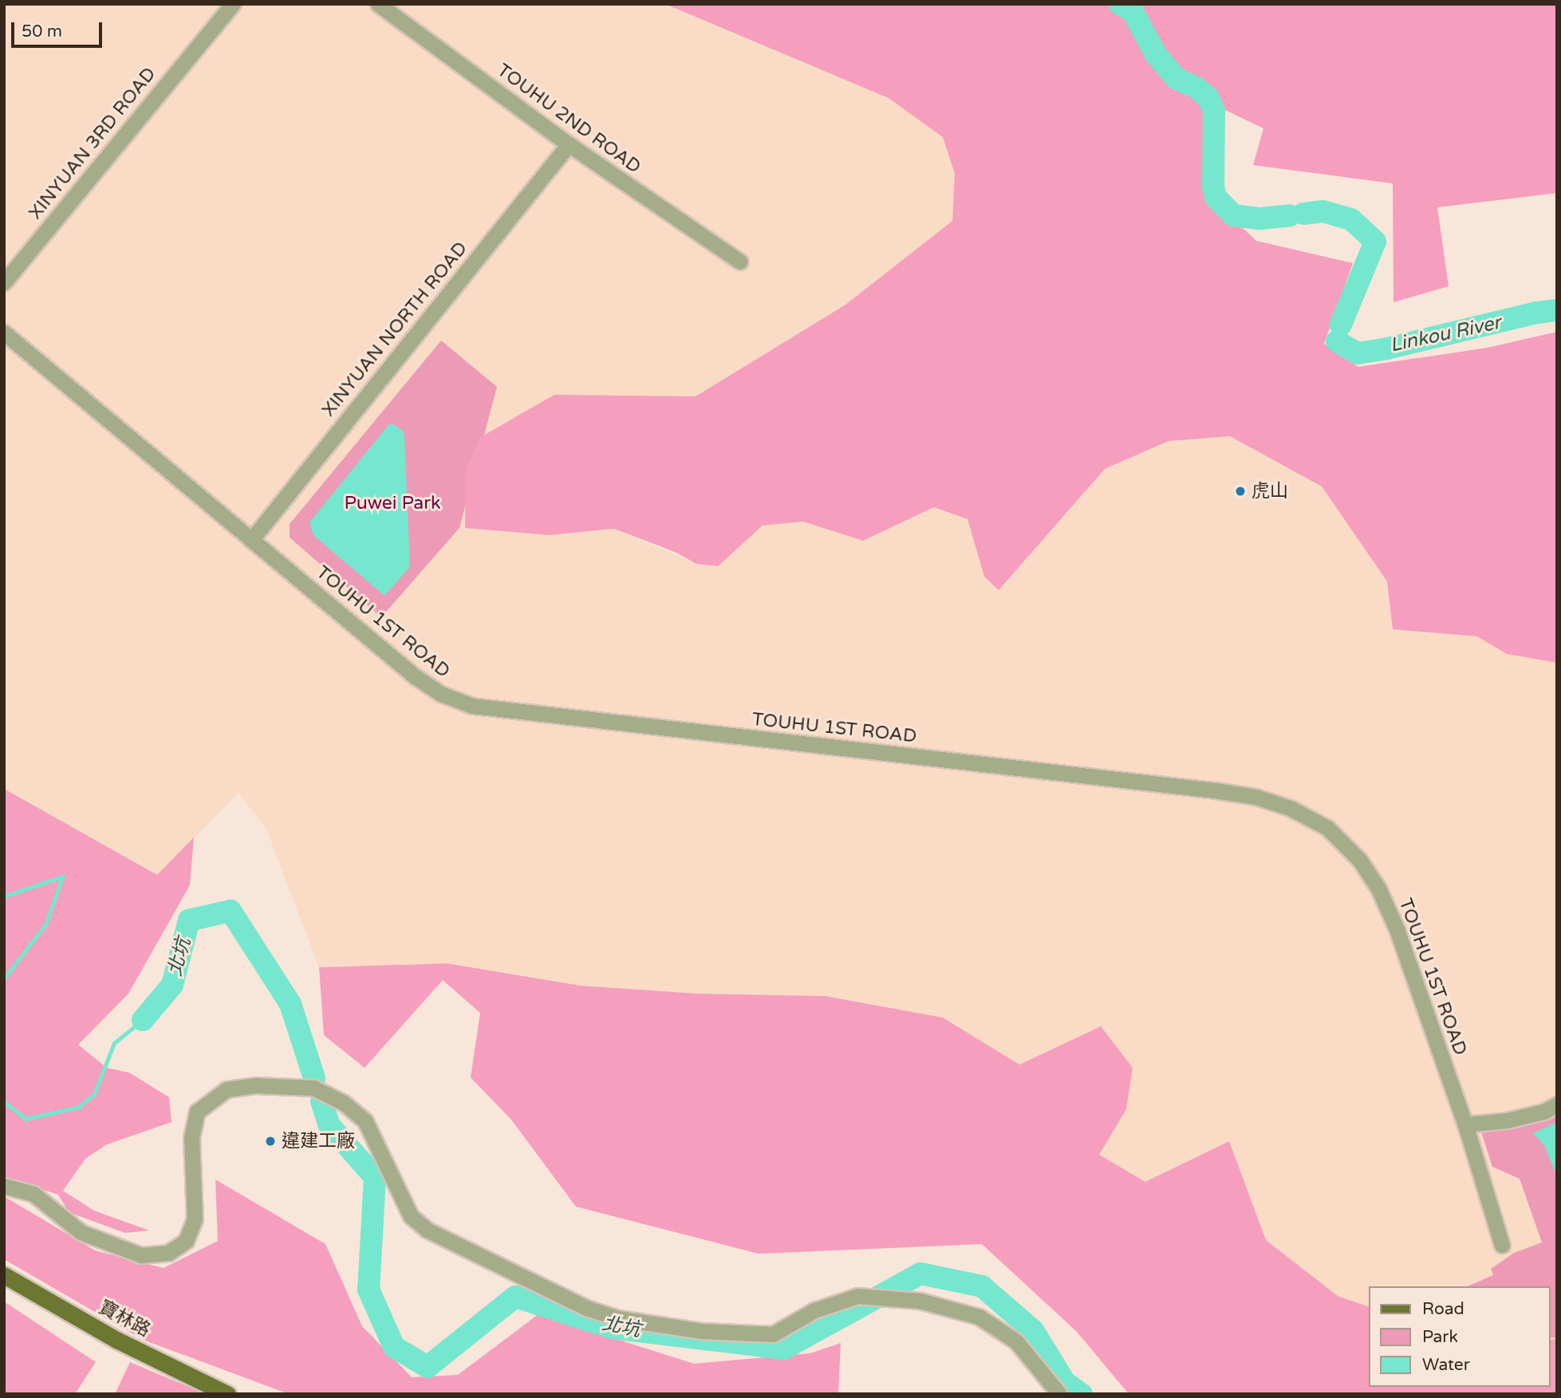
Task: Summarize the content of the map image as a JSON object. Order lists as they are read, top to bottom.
{
  "streets": {
    "main road": ["寶林路"],
    "street": [
      "TOUHU 2ND ROAD",
      "XINYUAN 3RD ROAD",
      "XINYUAN NORTH ROAD",
      "TOUHU 1ST ROAD"
    ]
  },
  "crossings": [
    ["TOUHU 2ND ROAD", "XINYUAN NORTH ROAD"],
    ["XINYUAN NORTH ROAD", "TOUHU 1ST ROAD"]
  ],
  "water": ["Linkou River", "北坑"],
  "parks": ["Puwei Park"],
  "places": ["虎山", "違建工廠"],
  "legend": ["Road", "Park", "Water"],
  "scale_bar": "50 m"
}
